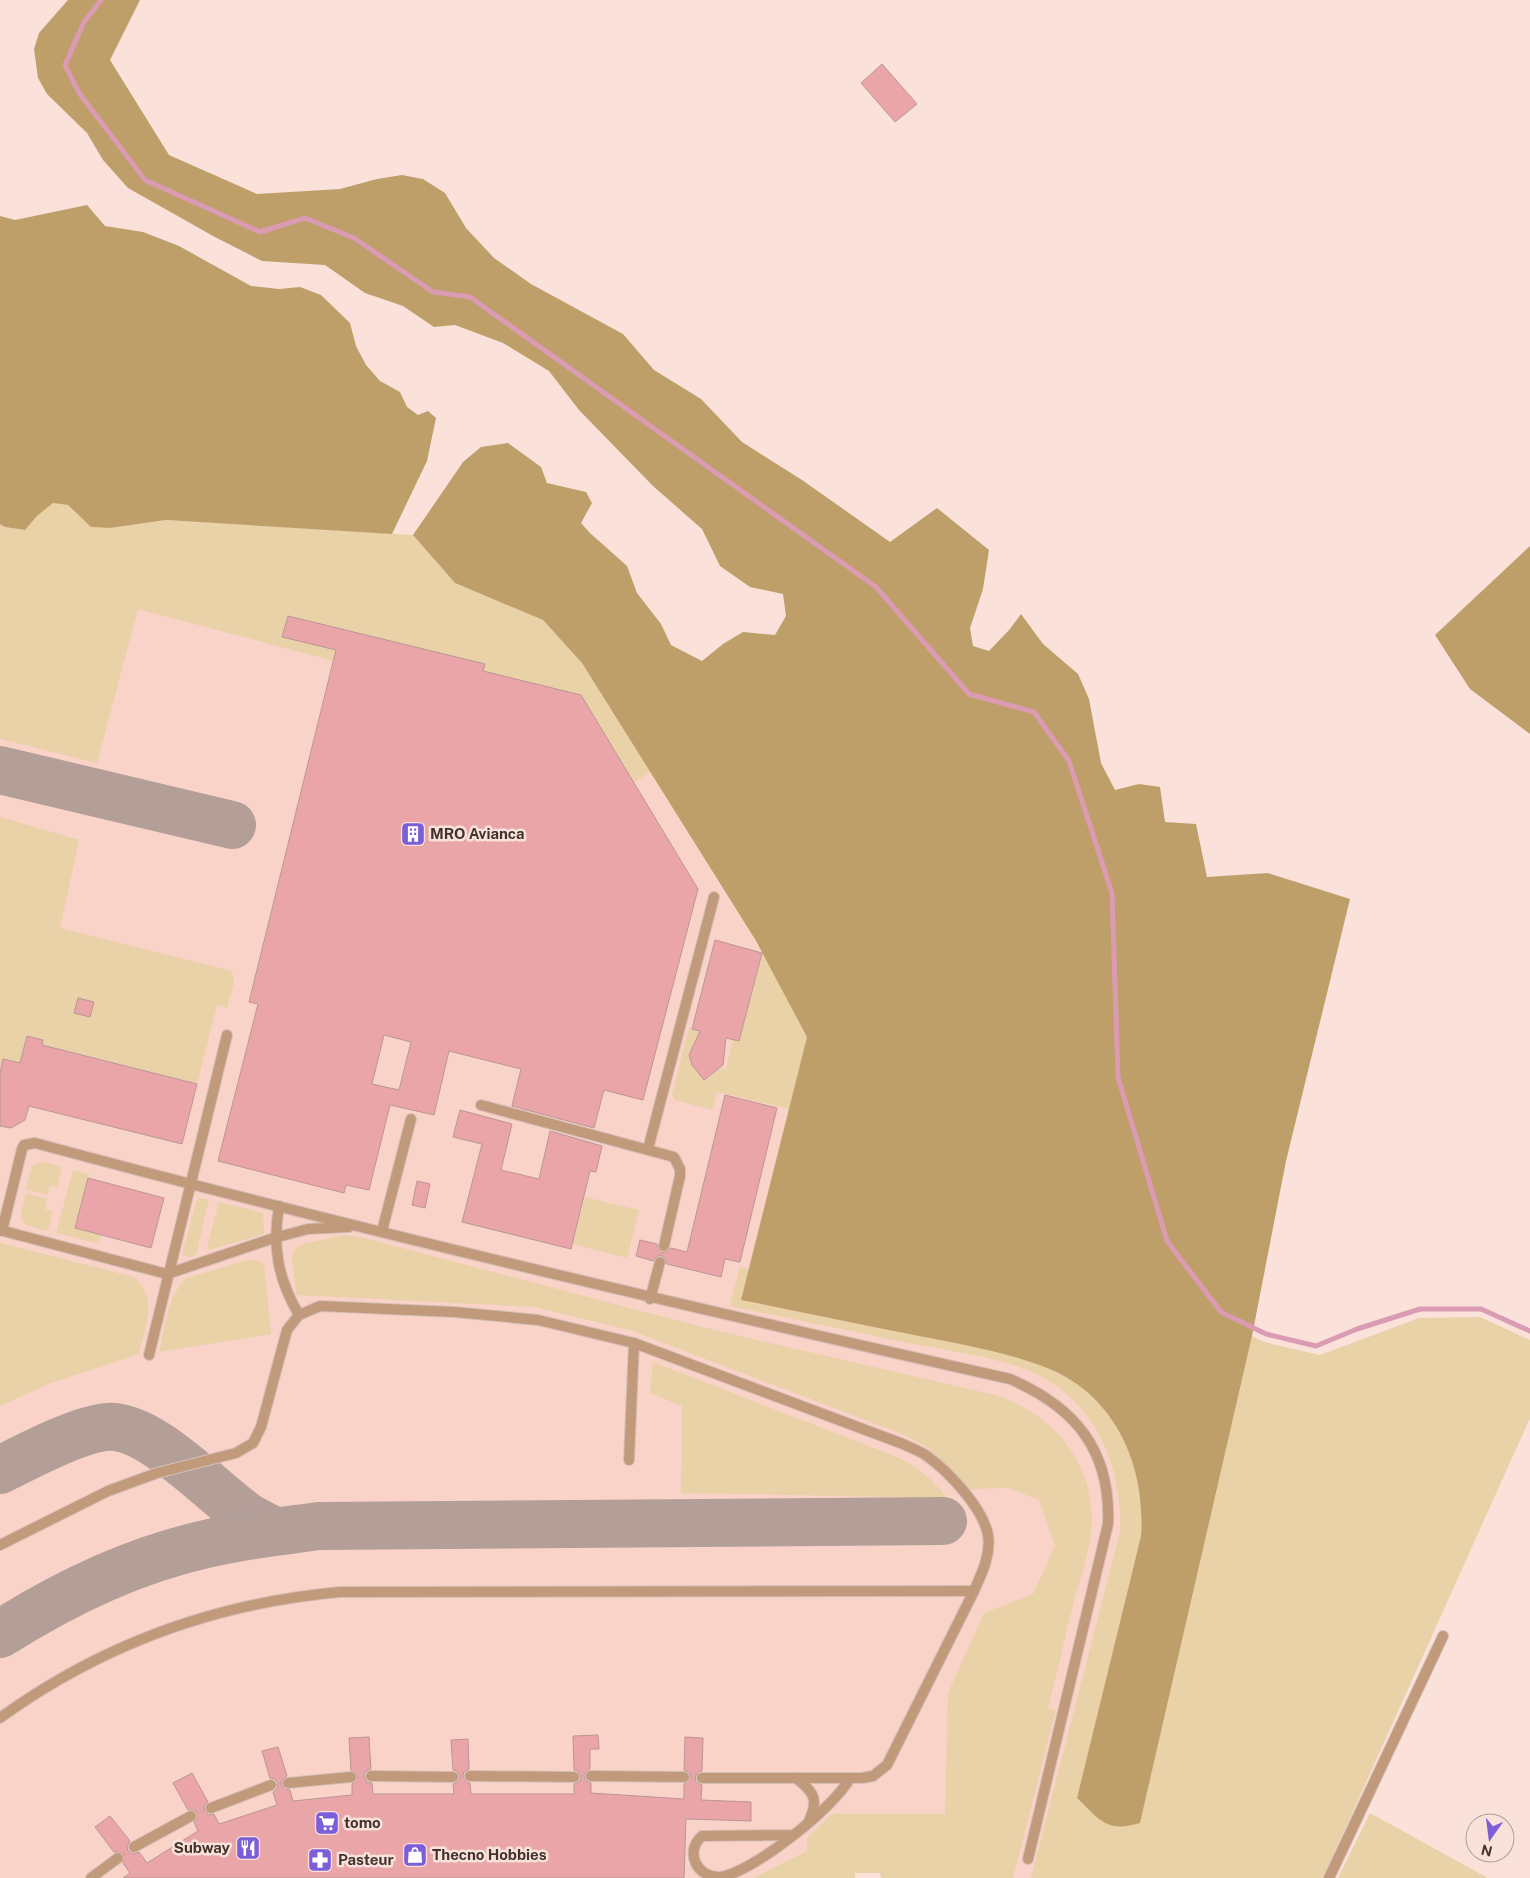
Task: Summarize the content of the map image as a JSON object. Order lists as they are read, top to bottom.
{
  "places": {
    "building": ["MRO Avianca"],
    "supermarket": ["tomo"],
    "restaurant": ["Subway"],
    "shop": ["Thecno Hobbies"],
    "pharmacy": ["Pasteur"]
  },
  "north": "bottom"
}
